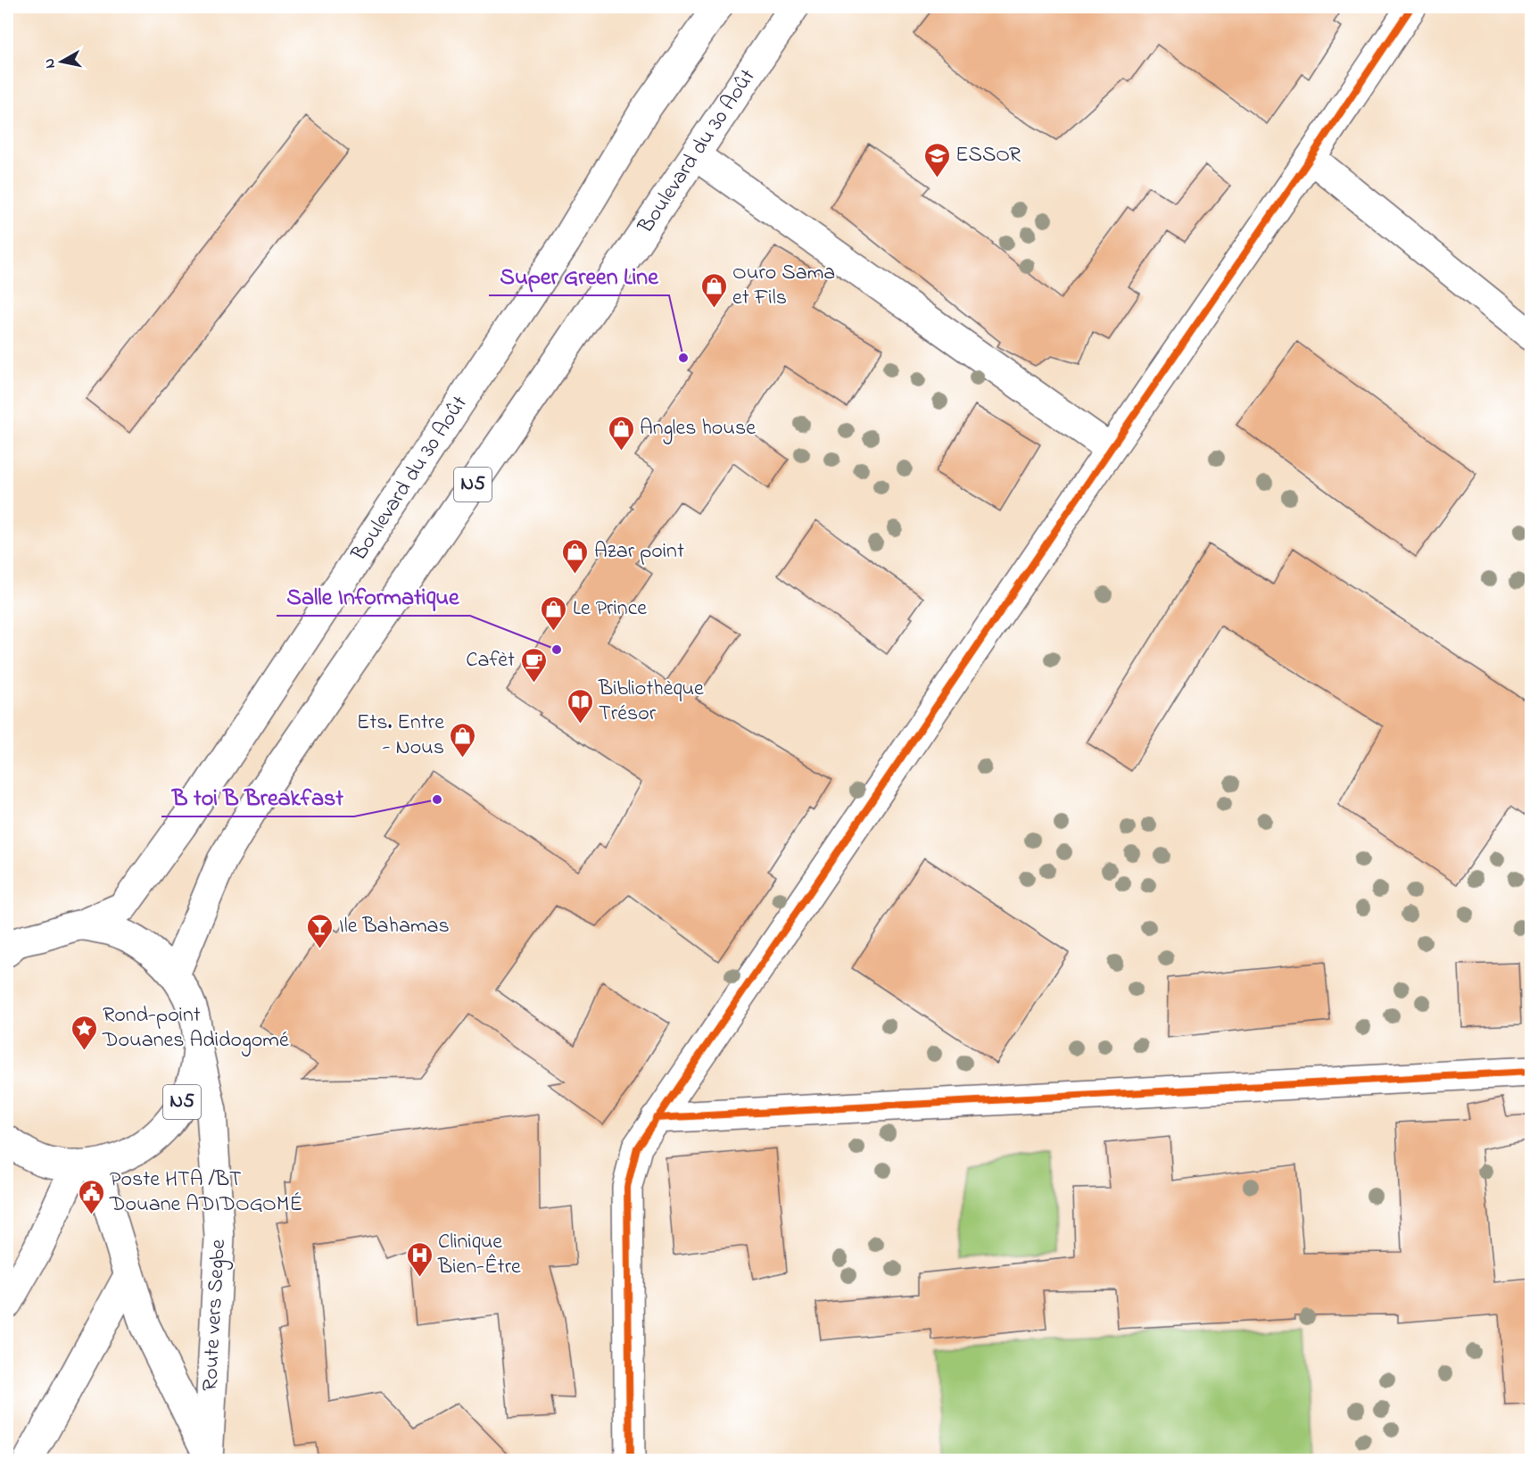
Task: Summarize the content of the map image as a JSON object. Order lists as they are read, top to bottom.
{
  "streets": {
    "main road": ["Boulevard du 30 Août", "N5", "Route vers Segbe"]
  },
  "crossings": [
    ["Boulevard du 30 Août", "N5"],
    ["N5", "Route vers Segbe"]
  ],
  "places": {
    "school or university": ["ESSOR"],
    "shop": [
      "Ouro Sama et Fils",
      "Angles house",
      "Azar point",
      "Le Prince",
      "Ets. Entre - Nous"
    ],
    "other": ["Super Green Line", "Salle Informatique", "B toi B Breakfast"],
    "cafe": ["Cafèt"],
    "library": ["Bibliothèque Trésor"],
    "bar": ["Ile Bahamas"],
    "place": ["Rond-point Douanes Adidogomé"],
    "public building": ["Poste HTA /BT Douane ADIDOGOMÉ"],
    "hospital": ["Clinique Bien-Être"]
  },
  "north": "left"
}
